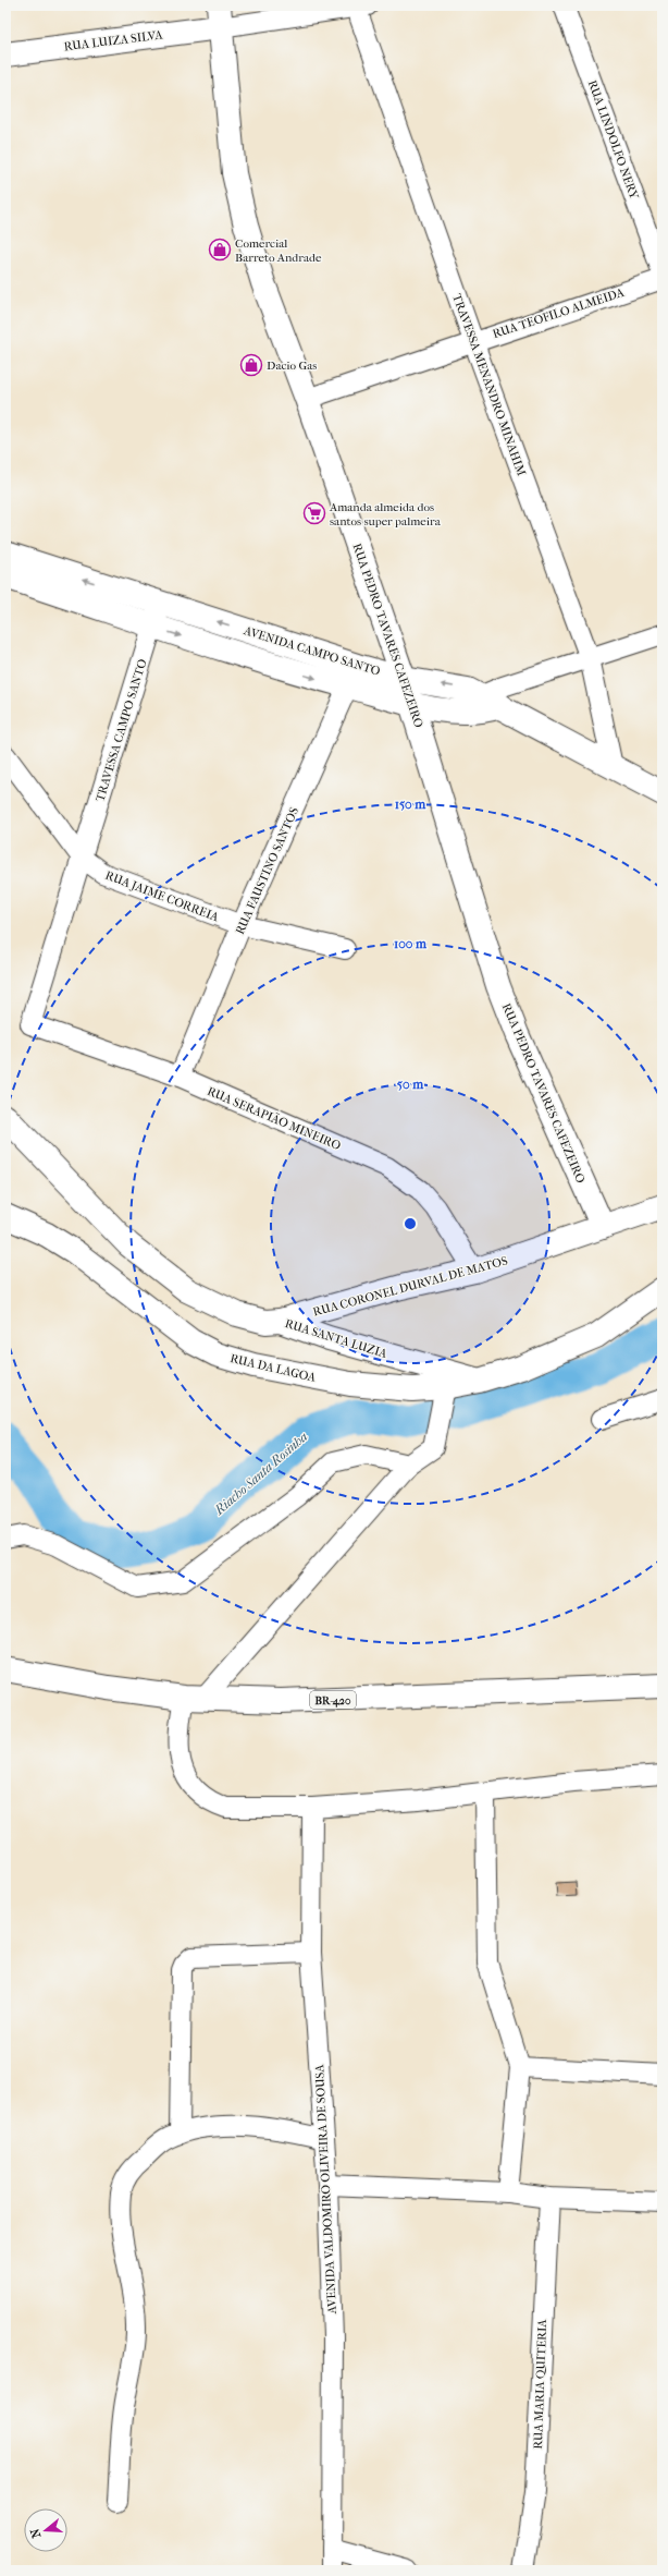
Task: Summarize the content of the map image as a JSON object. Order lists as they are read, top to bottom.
{
  "streets": {
    "street": [
      "RUA LUIZA SILVA",
      "RUA LINDOLFO NERY",
      "RUA TEOFILO ALMEIDA",
      "TRAVESSA MENANDRO MINAHIM",
      "RUA PEDRO TAVARES CAFEZEIRO",
      "AVENIDA CAMPO SANTO",
      "TRAVESSA CAMPO SANTO",
      "RUA FAUSTINO SANTOS",
      "RUA JAIME CORREIA",
      "RUA SERAPIÃO MINEIRO",
      "RUA CORONEL DURVAL DE MATOS",
      "RUA SANTA LUZIA",
      "RUA DA LAGOA",
      "BR-420",
      "AVENIDA VALDOMIRO OLIVEIRA DE SOUSA",
      "RUA MARIA QUITERIA"
    ]
  },
  "crossings": [
    ["RUA LUIZA SILVA", "RUA PEDRO TAVARES CAFEZEIRO"],
    ["RUA TEOFILO ALMEIDA", "TRAVESSA MENANDRO MINAHIM"],
    ["RUA TEOFILO ALMEIDA", "RUA PEDRO TAVARES CAFEZEIRO"],
    ["RUA PEDRO TAVARES CAFEZEIRO", "AVENIDA CAMPO SANTO"],
    ["RUA PEDRO TAVARES CAFEZEIRO", "RUA CORONEL DURVAL DE MATOS"],
    ["AVENIDA CAMPO SANTO", "TRAVESSA CAMPO SANTO"],
    ["AVENIDA CAMPO SANTO", "RUA FAUSTINO SANTOS"],
    ["TRAVESSA CAMPO SANTO", "RUA JAIME CORREIA"],
    ["TRAVESSA CAMPO SANTO", "RUA SERAPIÃO MINEIRO"],
    ["RUA FAUSTINO SANTOS", "RUA JAIME CORREIA"],
    ["RUA FAUSTINO SANTOS", "RUA SERAPIÃO MINEIRO"],
    ["RUA SERAPIÃO MINEIRO", "RUA CORONEL DURVAL DE MATOS"],
    ["RUA CORONEL DURVAL DE MATOS", "RUA SANTA LUZIA"],
    ["RUA SANTA LUZIA", "RUA DA LAGOA"]
  ],
  "water": ["Riacho Santa Rosinha"],
  "places": {
    "shop": ["Comercial Barreto Andrade", "Dacio Gas"],
    "supermarket": ["Amanda almeida dos santos super palmeira"]
  },
  "north": "left",
  "rings": ["150 m", "100 m", "50 m"]
}
